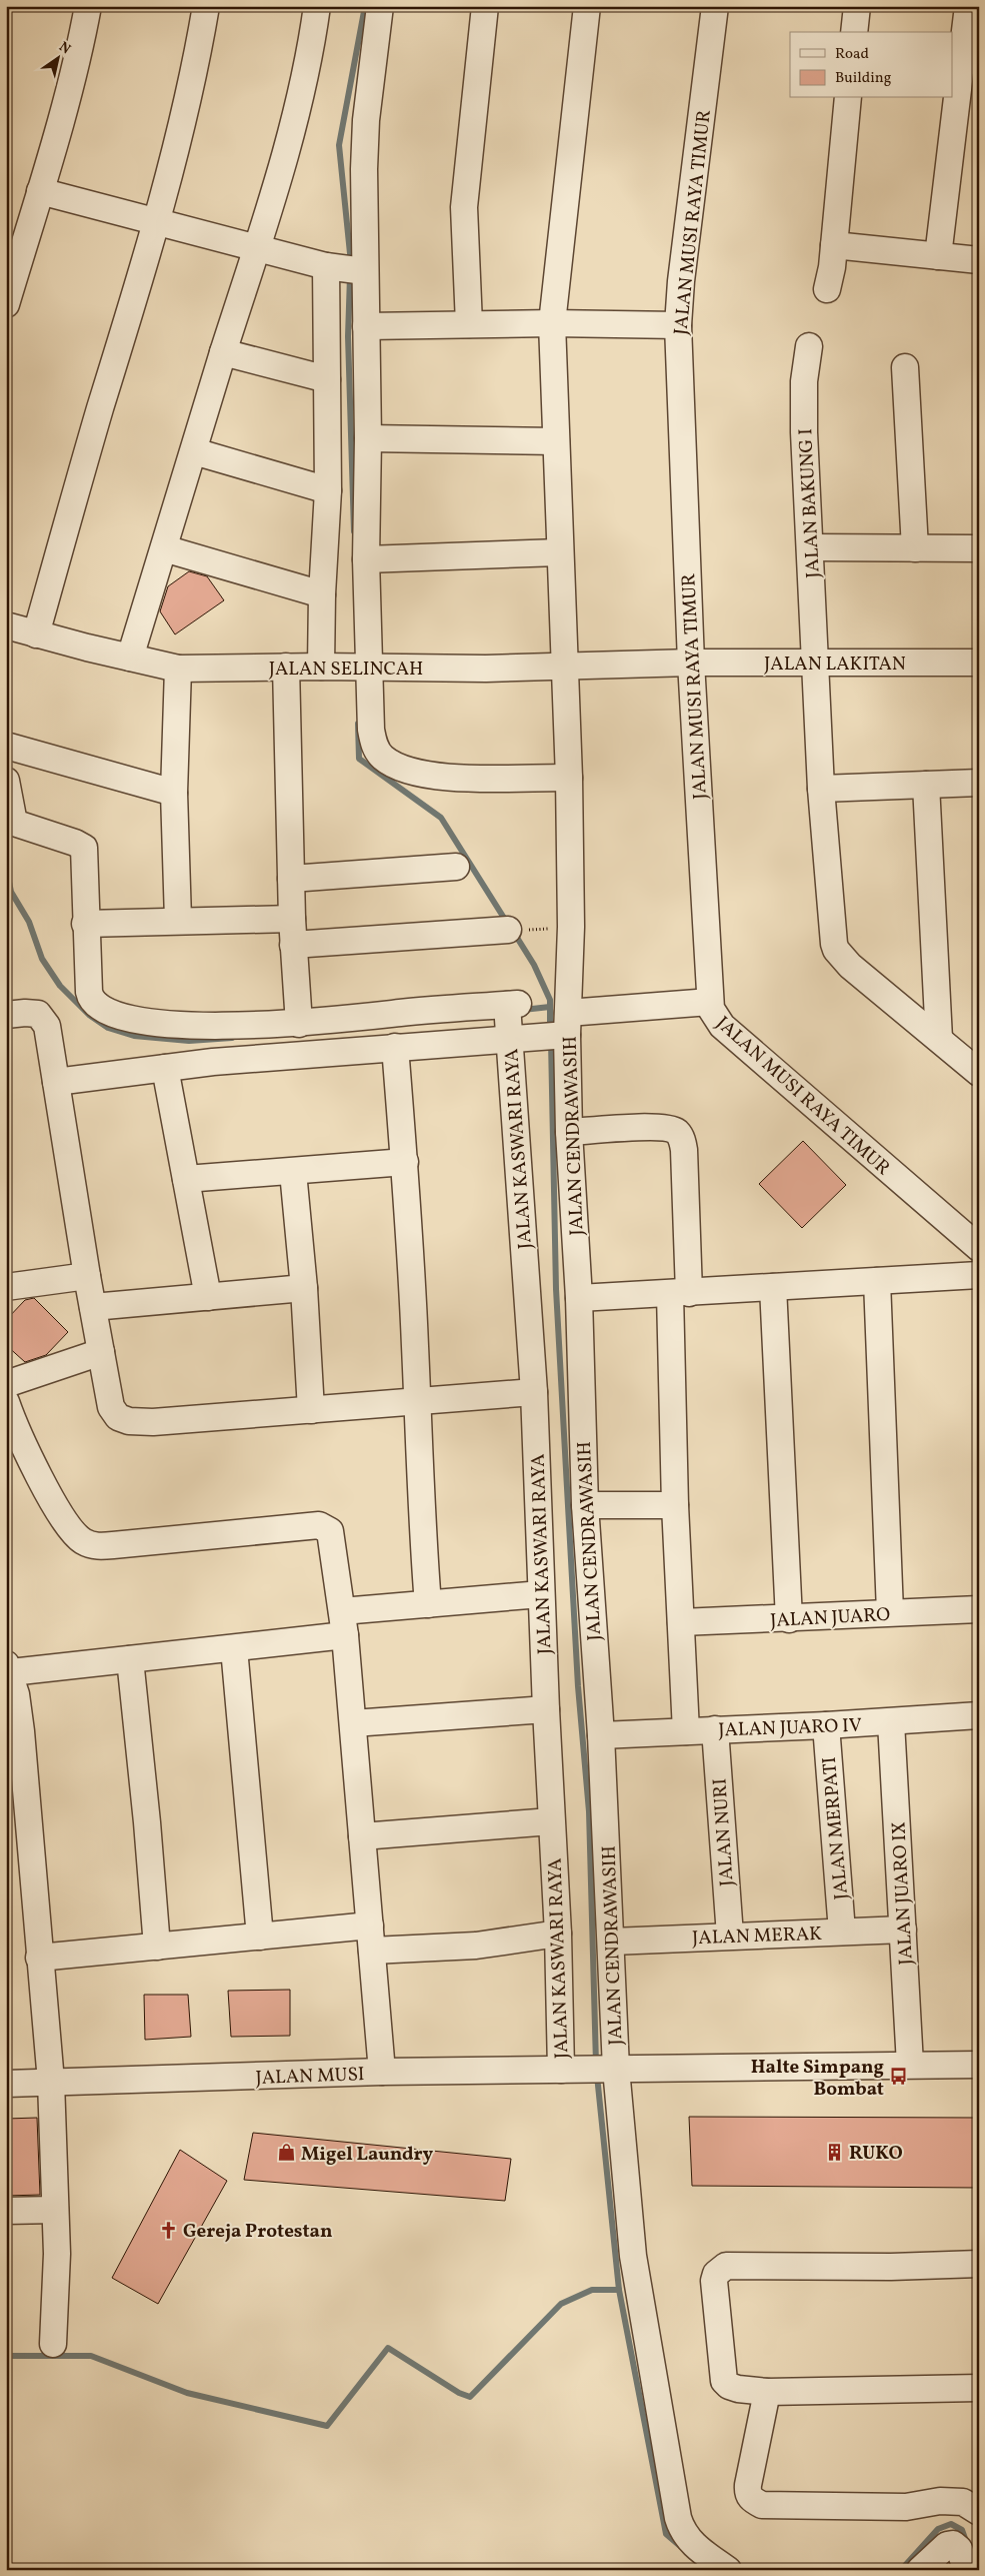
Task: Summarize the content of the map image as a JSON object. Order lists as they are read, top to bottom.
{
  "streets": {
    "street": [
      "JALAN MUSI RAYA TIMUR",
      "JALAN BAKUNG I",
      "JALAN LAKITAN",
      "JALAN SELINCAH",
      "JALAN CENDRAWASIH",
      "JALAN KASWARI RAYA",
      "JALAN JUARO",
      "JALAN JUARO IV",
      "JALAN MERPATI",
      "JALAN NURI",
      "JALAN JUARO IX",
      "JALAN MERAK",
      "JALAN MUSI"
    ]
  },
  "crossings": [
    ["JALAN MUSI RAYA TIMUR", "JALAN LAKITAN"],
    ["JALAN MUSI RAYA TIMUR", "JALAN SELINCAH"],
    ["JALAN BAKUNG I", "JALAN LAKITAN"],
    ["JALAN LAKITAN", "JALAN SELINCAH"],
    ["JALAN SELINCAH", "JALAN CENDRAWASIH"],
    ["JALAN CENDRAWASIH", "JALAN JUARO IV"],
    ["JALAN CENDRAWASIH", "JALAN MERAK"],
    ["JALAN CENDRAWASIH", "JALAN MUSI"],
    ["JALAN KASWARI RAYA", "JALAN MUSI"],
    ["JALAN JUARO IV", "JALAN MERPATI"],
    ["JALAN JUARO IV", "JALAN NURI"],
    ["JALAN JUARO IV", "JALAN JUARO IX"],
    ["JALAN MERPATI", "JALAN MERAK"],
    ["JALAN NURI", "JALAN MERAK"],
    ["JALAN JUARO IX", "JALAN MERAK"],
    ["JALAN JUARO IX", "JALAN MUSI"]
  ],
  "places": {
    "bus stop": ["Halte Simpang Bombat"],
    "building": ["RUKO"],
    "shop": ["Migel Laundry"],
    "church": ["Gereja Protestan"]
  },
  "legend": ["Road", "Building"],
  "north": "top right"
}
